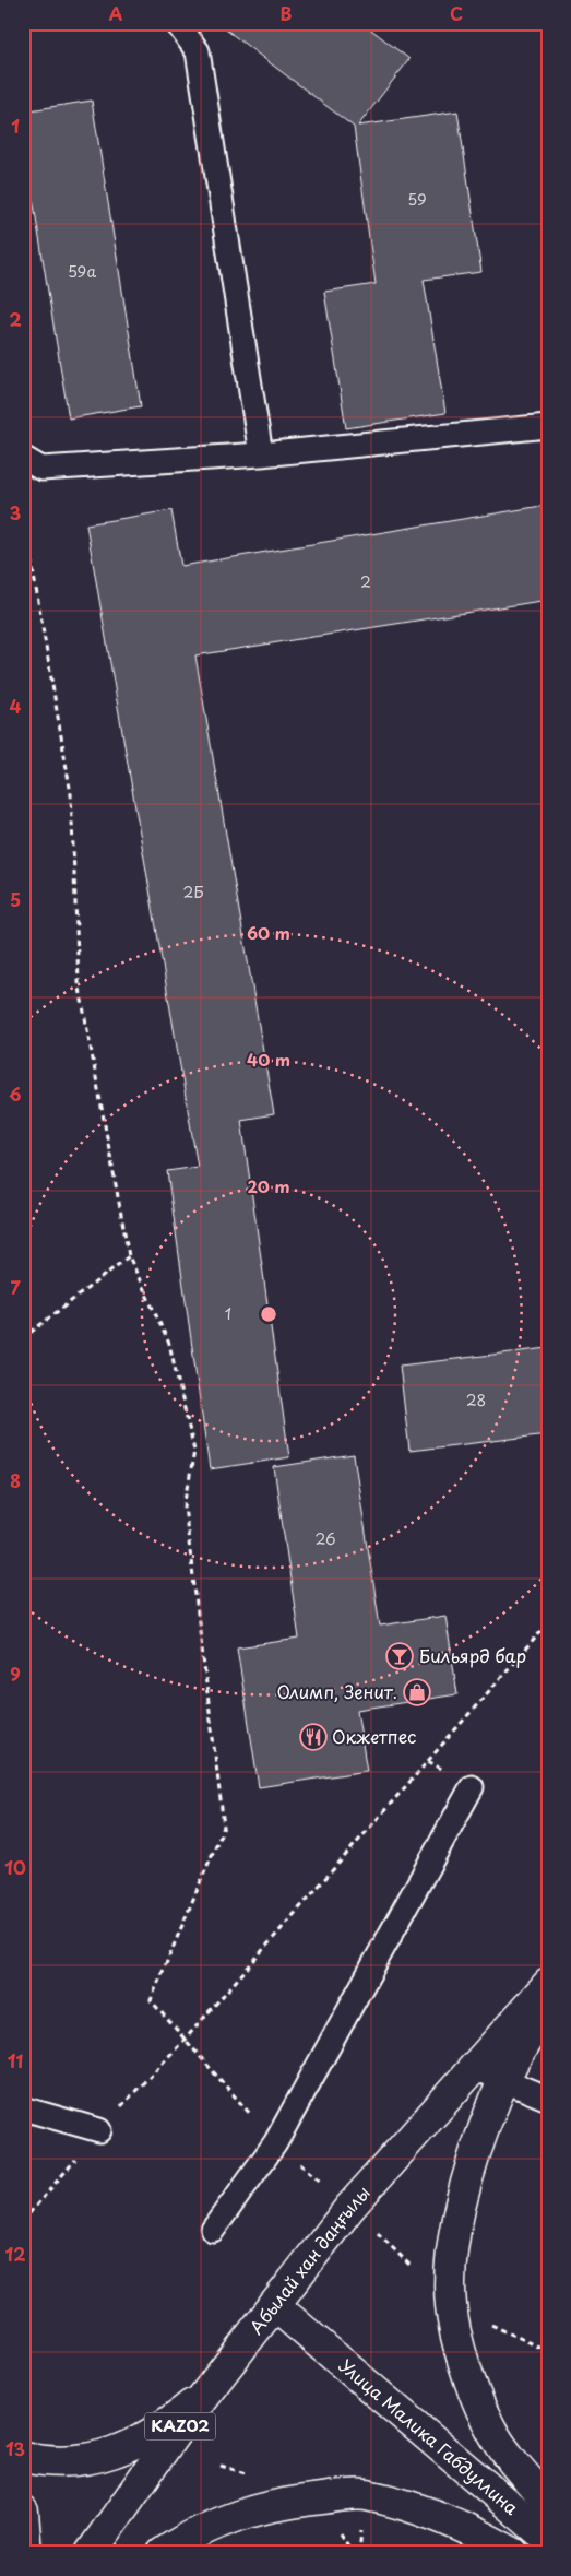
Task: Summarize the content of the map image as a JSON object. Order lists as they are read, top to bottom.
{
  "streets": {
    "main road": ["Абылай хан даңғылы", "KАZ02", "Улица Малика Габдуллина"]
  },
  "crossings": [
    ["Абылай хан даңғылы", "Улица Малика Габдуллина"]
  ],
  "places": {
    "bar": ["Бильярд бар"],
    "shop": ["Олимп, Зенит."],
    "restaurant": ["Окжетпес"]
  },
  "house_numbers": [
    "59",
    "59а",
    "2",
    "2Б",
    "1",
    "28",
    "26"
  ],
  "grid": {
    "columns": ["A", "B", "C"],
    "rows": [
      "1",
      "2",
      "3",
      "4",
      "5",
      "6",
      "7",
      "8",
      "9",
      "10",
      "11",
      "12",
      "13"
    ]
  },
  "rings": ["60 m", "40 m", "20 m"]
}
